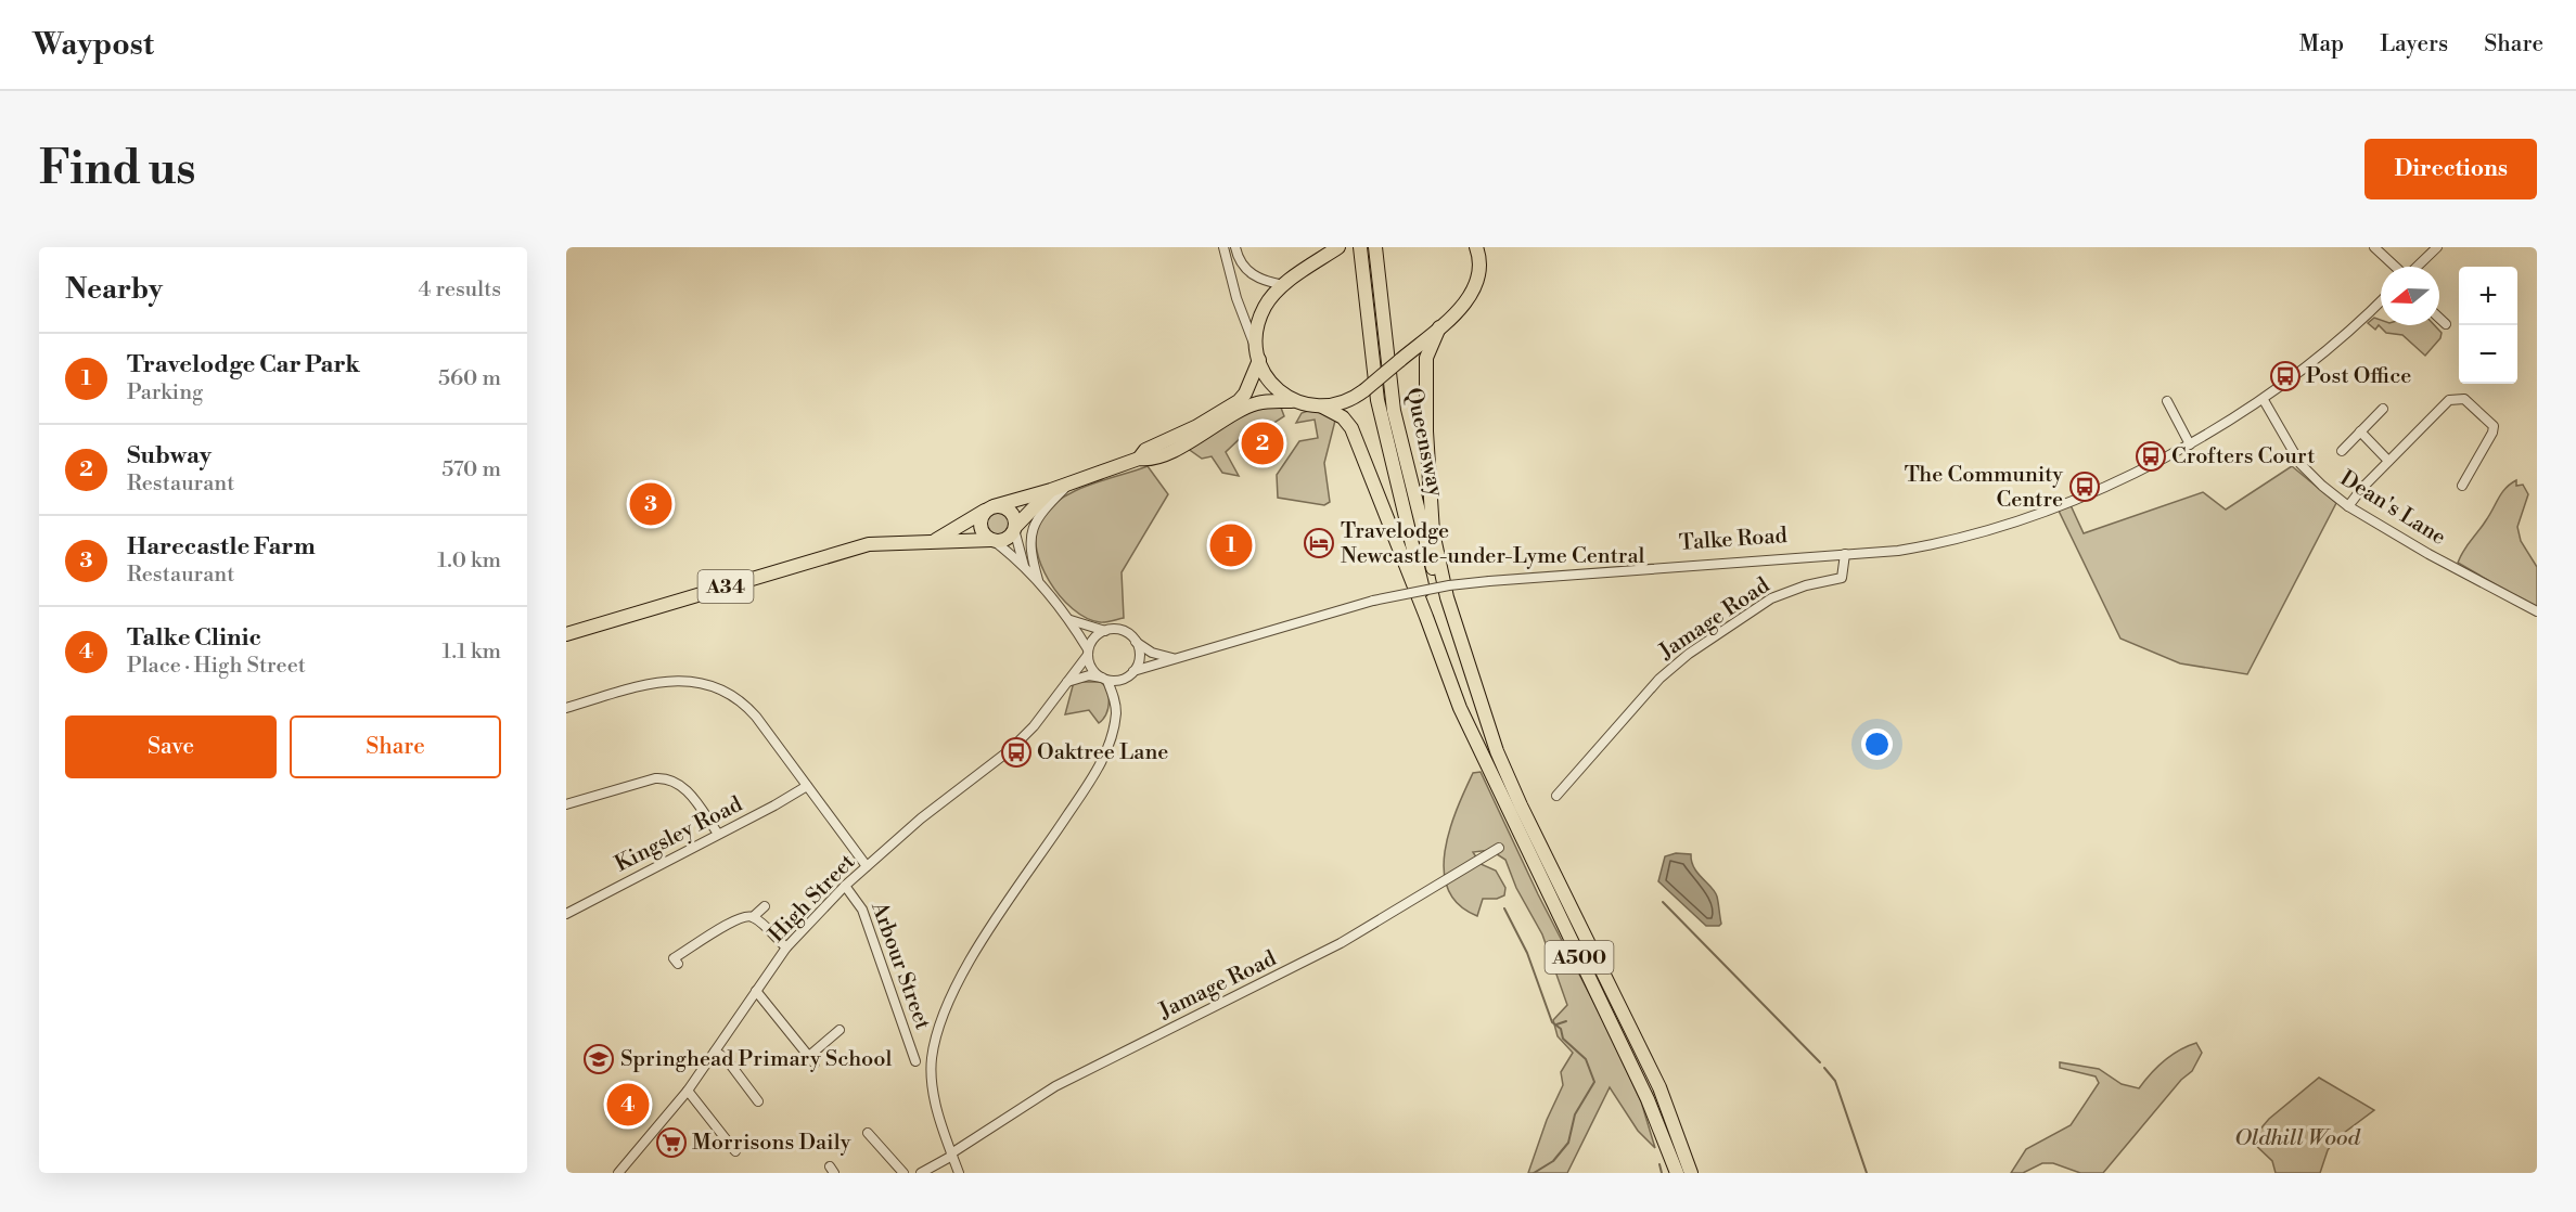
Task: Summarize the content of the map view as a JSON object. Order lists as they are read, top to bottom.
{
  "streets": {
    "highway": ["Queensway", "A34", "A500"],
    "street": [
      "Dean's Lane",
      "Talke Road",
      "Jamage Road",
      "Kingsley Road",
      "High Street",
      "Arbour Street"
    ]
  },
  "crossings": [
    ["Queensway", "A500"],
    ["Dean's Lane", "Talke Road"],
    ["Talke Road", "Jamage Road"],
    ["Talke Road", "High Street"],
    ["High Street", "Arbour Street"]
  ],
  "parks": ["Oldhill Wood"],
  "places": {
    "bus stop": [
      "Post Office",
      "Crofters Court",
      "The Community Centre",
      "Oaktree Lane"
    ],
    "hotel": ["Travelodge Newcastle-under-Lyme Central"],
    "school or university": ["Springhead Primary School"],
    "supermarket": ["Morrisons Daily"]
  },
  "north": "left",
  "page": {
    "header": "Waypost",
    "nav": ["Map", "Layers", "Share"],
    "buttons": [
      "Directions",
      ["Save", "Share"]
    ],
    "title": "Find us",
    "heading": ["Nearby", "4 results"],
    "map_buttons": ["+", "−"],
    "list": [
      {
        "mark": "1",
        "name": "Travelodge Car Park",
        "note": "Parking",
        "value": "560 m"
      },
      {
        "mark": "2",
        "name": "Subway",
        "note": "Restaurant",
        "value": "570 m"
      },
      {
        "mark": "3",
        "name": "Harecastle Farm",
        "note": "Restaurant",
        "value": "1.0 km"
      },
      {
        "mark": "4",
        "name": "Talke Clinic",
        "note": "Place · High Street",
        "value": "1.1 km"
      }
    ],
    "pins": [
      "2",
      "3",
      "1",
      "4"
    ]
  }
}
